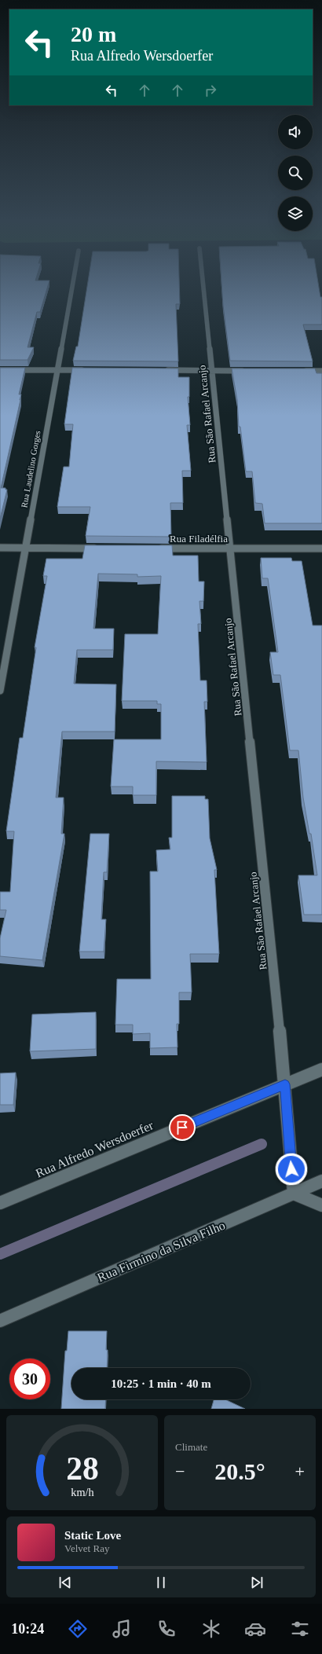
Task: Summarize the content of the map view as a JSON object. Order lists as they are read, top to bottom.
{
  "streets": {
    "street": [
      "Rua São Rafael Arcanjo",
      "Rua Laudelino Gorges",
      "Rua Filadélfia",
      "Rua Alfredo Wersdoerfer",
      "Rua Firmino da Silva Filho"
    ]
  },
  "crossings": [
    ["Rua São Rafael Arcanjo", "Rua Filadélfia"],
    ["Rua São Rafael Arcanjo", "Rua Alfredo Wersdoerfer"],
    ["Rua São Rafael Arcanjo", "Rua Firmino da Silva Filho"]
  ],
  "page": {
    "turn": ["20 m", "Rua Alfredo Wersdoerfer"],
    "limit": "30",
    "trip": "10:25 · 1 min · 40 m",
    "tile": "Climate",
    "heat": ["−", "20.5°", "+"],
    "song": ["Static Love", "Velvet Ray"],
    "tabs": "10:24",
    "gauge": ["28", "km/h"]
  }
}
